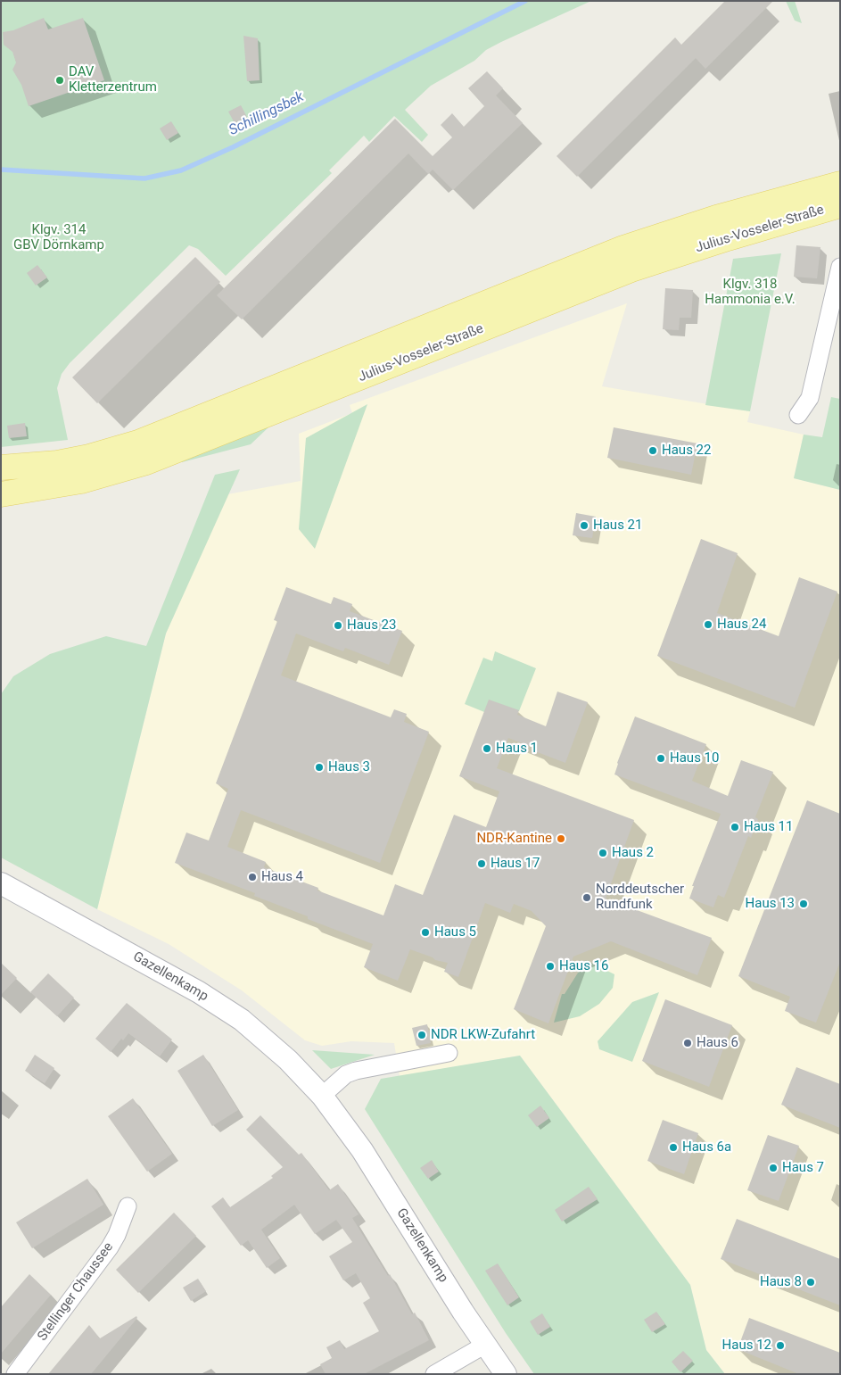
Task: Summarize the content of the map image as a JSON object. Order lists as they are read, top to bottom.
{
  "streets": {
    "main road": ["Julius-Vosseler-Straße"],
    "street": ["Gazellenkamp", "Stellinger Chaussee"]
  },
  "water": ["Schillingsbek"],
  "parks": ["Klgv. 314 GBV Dörnkamp", "Klgv. 318 Hammonia e.V."],
  "places": [
    "DAV Kletterzentrum",
    "Haus 22",
    "Haus 21",
    "Haus 24",
    "Haus 23",
    "Haus 1",
    "Haus 10",
    "Haus 3",
    "Haus 11",
    "NDR-Kantine",
    "Haus 2",
    "Haus 17",
    "Haus 4",
    "Norddeutscher Rundfunk",
    "Haus 13",
    "Haus 5",
    "Haus 16",
    "NDR LKW-Zufahrt",
    "Haus 6",
    "Haus 6a",
    "Haus 7",
    "Haus 8",
    "Haus 12"
  ]
}
